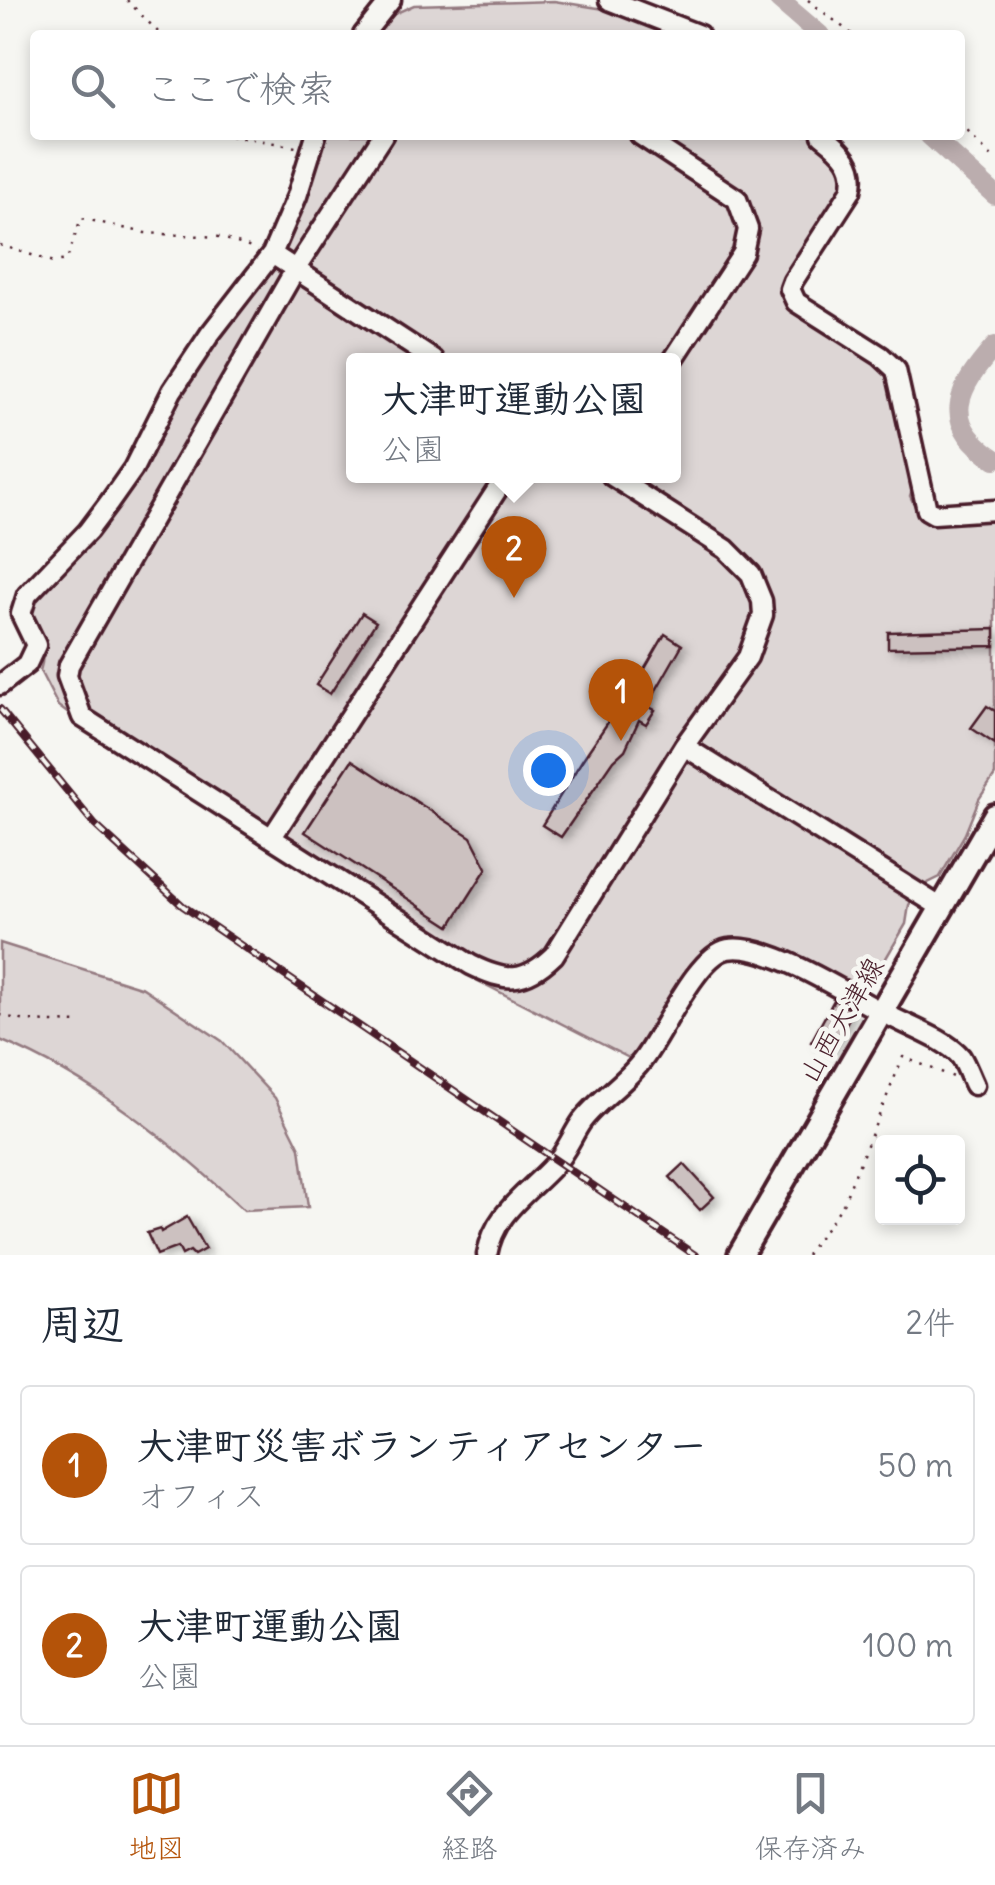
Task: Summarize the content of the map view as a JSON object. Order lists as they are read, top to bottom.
{
  "streets": {
    "main road": ["山西大津線"]
  },
  "page": {
    "search": "ここで検索",
    "popup": ["大津町運動公園", "公園"],
    "pins": ["2", "1"],
    "heading": ["周辺", "2件"],
    "list": [
      {
        "mark": "1",
        "name": "大津町災害ボランティアセンター",
        "note": "オフィス",
        "value": "50 m"
      },
      {
        "mark": "2",
        "name": "大津町運動公園",
        "note": "公園",
        "value": "100 m"
      }
    ],
    "nav": ["地図", "経路", "保存済み"]
  }
}
